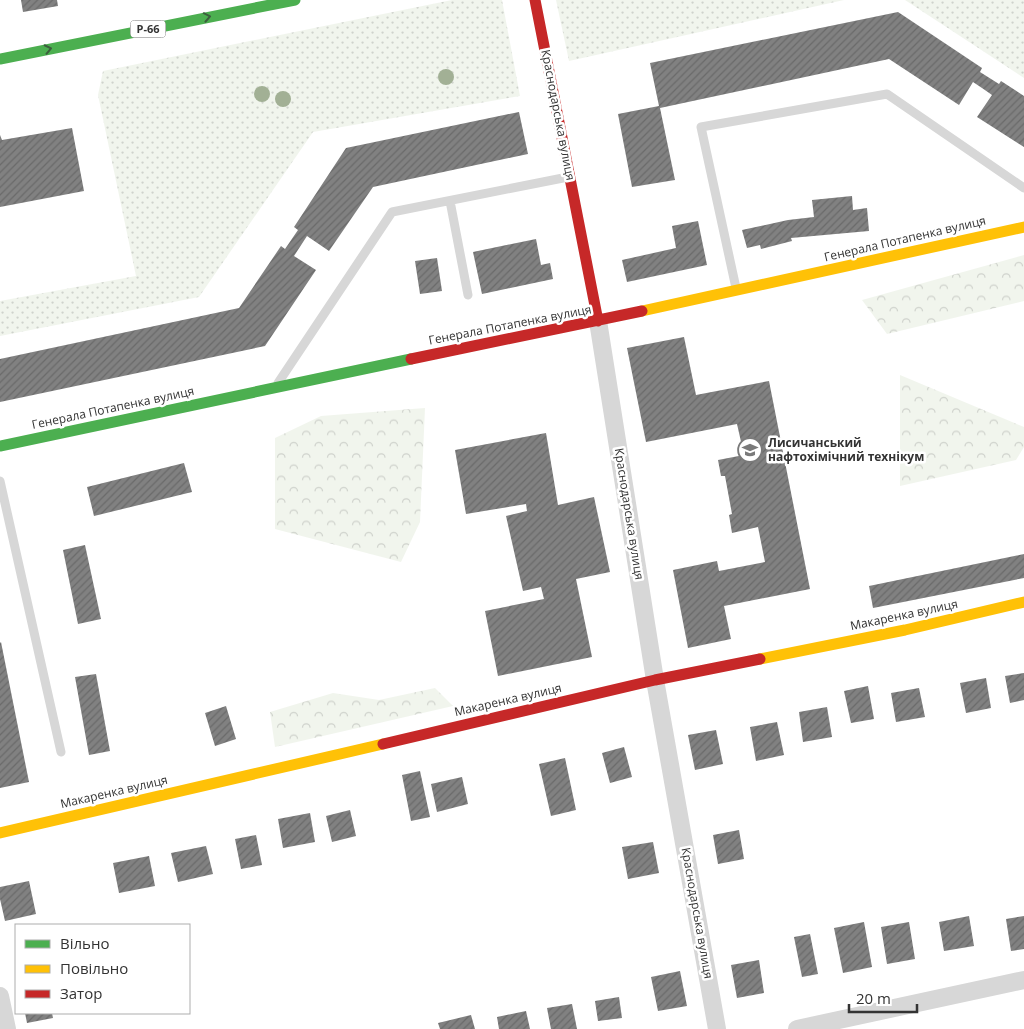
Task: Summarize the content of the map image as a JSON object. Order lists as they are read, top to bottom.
{
  "streets": {
    "street": [
      "Р-66",
      "Краснодарська вулиця",
      "Генерала Потапенка вулиця",
      "Макаренка вулиця"
    ]
  },
  "crossings": [
    ["Краснодарська вулиця", "Генерала Потапенка вулиця"],
    ["Краснодарська вулиця", "Макаренка вулиця"]
  ],
  "places": {
    "school or university": ["Лисичанський нафтохімічний технікум"]
  },
  "legend": ["Вільно", "Повільно", "Затор"],
  "scale_bar": "20 m"
}
